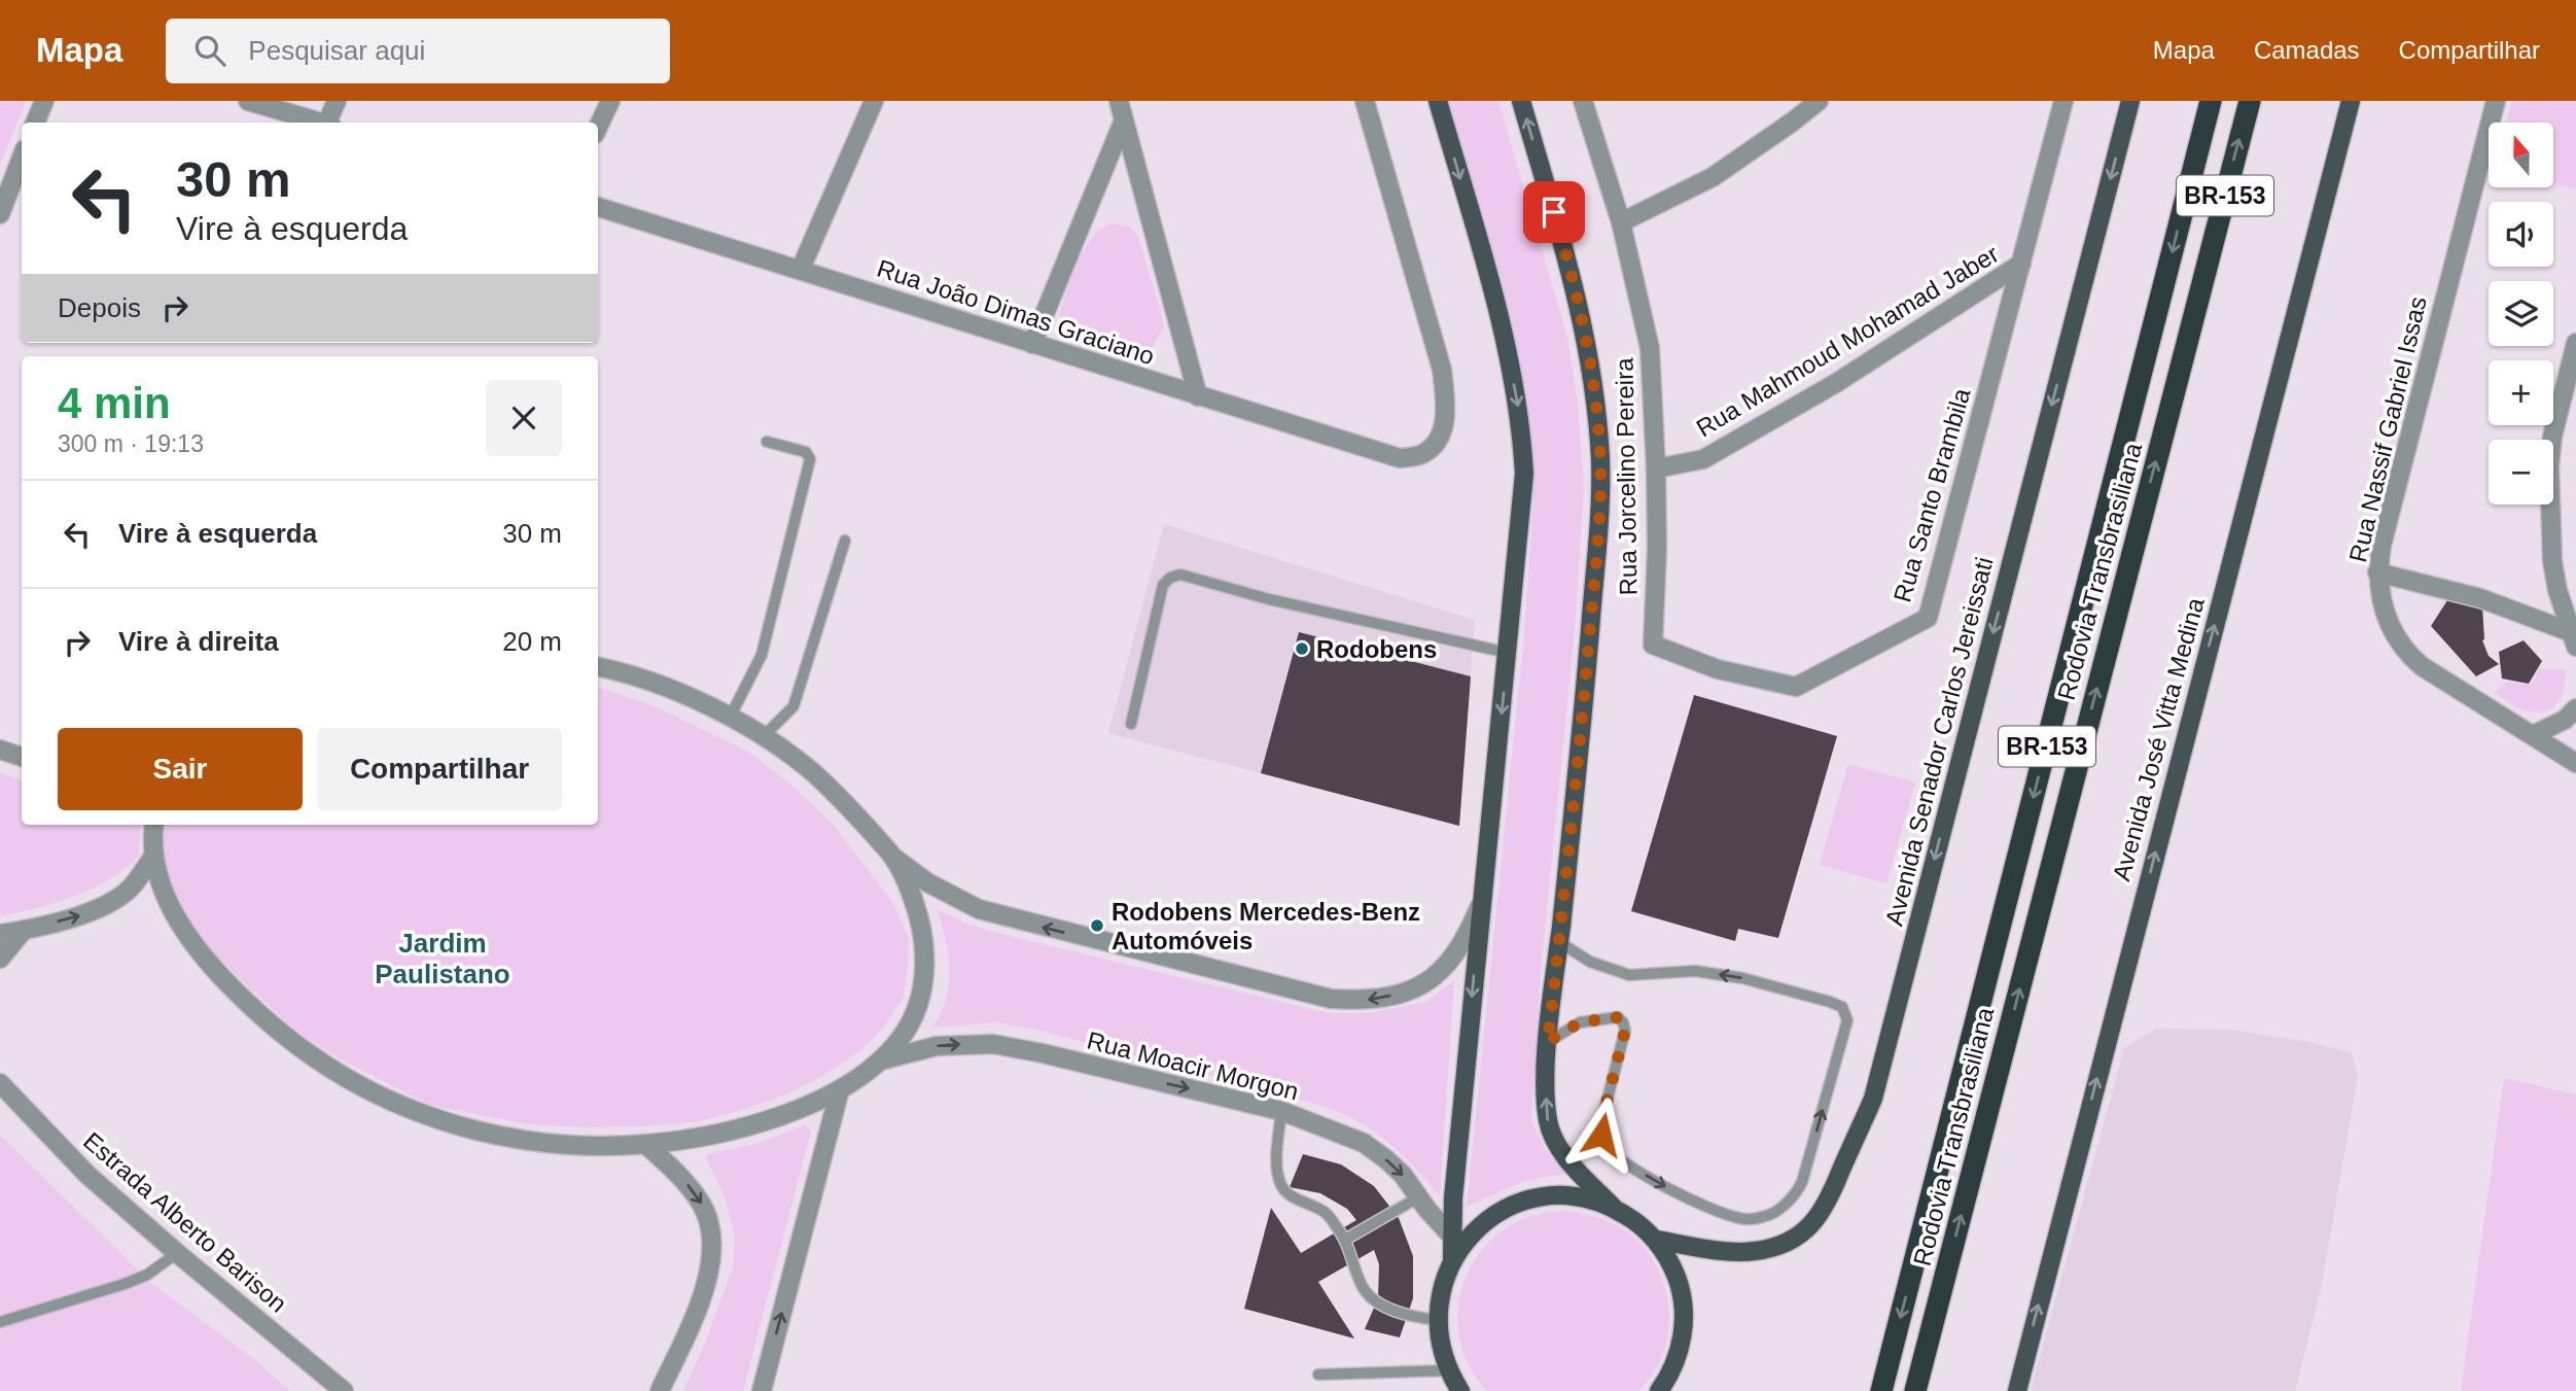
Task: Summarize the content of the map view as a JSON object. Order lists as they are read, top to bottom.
{
  "streets": {
    "highway": ["BR-153", "Rodovia Transbrasiliana"],
    "main road": ["Avenida José Vitta Medina", "Avenida Senador Carlos Jereissati"],
    "street": [
      "Rua João Dimas Graciano",
      "Rua Mahmoud Mohamad Jaber",
      "Rua Nassif Gabriel Issas",
      "Rua Jorcelino Pereira",
      "Rua Santo Brambila",
      "Rua Moacir Morgon",
      "Estrada Alberto Barison"
    ]
  },
  "crossings": [
    ["Rua Mahmoud Mohamad Jaber", "Rua Jorcelino Pereira"],
    ["Rua Mahmoud Mohamad Jaber", "Rua Santo Brambila"],
    ["Rua Jorcelino Pereira", "Rua Santo Brambila"]
  ],
  "one_way": ["Avenida José Vitta Medina", "Avenida Senador Carlos Jereissati", "Rua Moacir Morgon"],
  "districts": ["Jardim Paulistano"],
  "places": ["Rodobens", "Rodobens Mercedes-Benz Automóveis"],
  "north": "top",
  "page": {
    "header": "Mapa",
    "search": "Pesquisar aqui",
    "nav": ["Mapa", "Camadas", "Compartilhar"],
    "map_buttons": ["+", "−"],
    "turn": ["30 m", "Vire à esquerda"],
    "then": "Depois",
    "heading": ["4 min", "300 m · 19:13"],
    "list": [
      {
        "name": "Vire à esquerda",
        "value": "30 m"
      },
      {
        "name": "Vire à direita",
        "value": "20 m"
      }
    ],
    "buttons": ["Sair", "Compartilhar"]
  }
}
